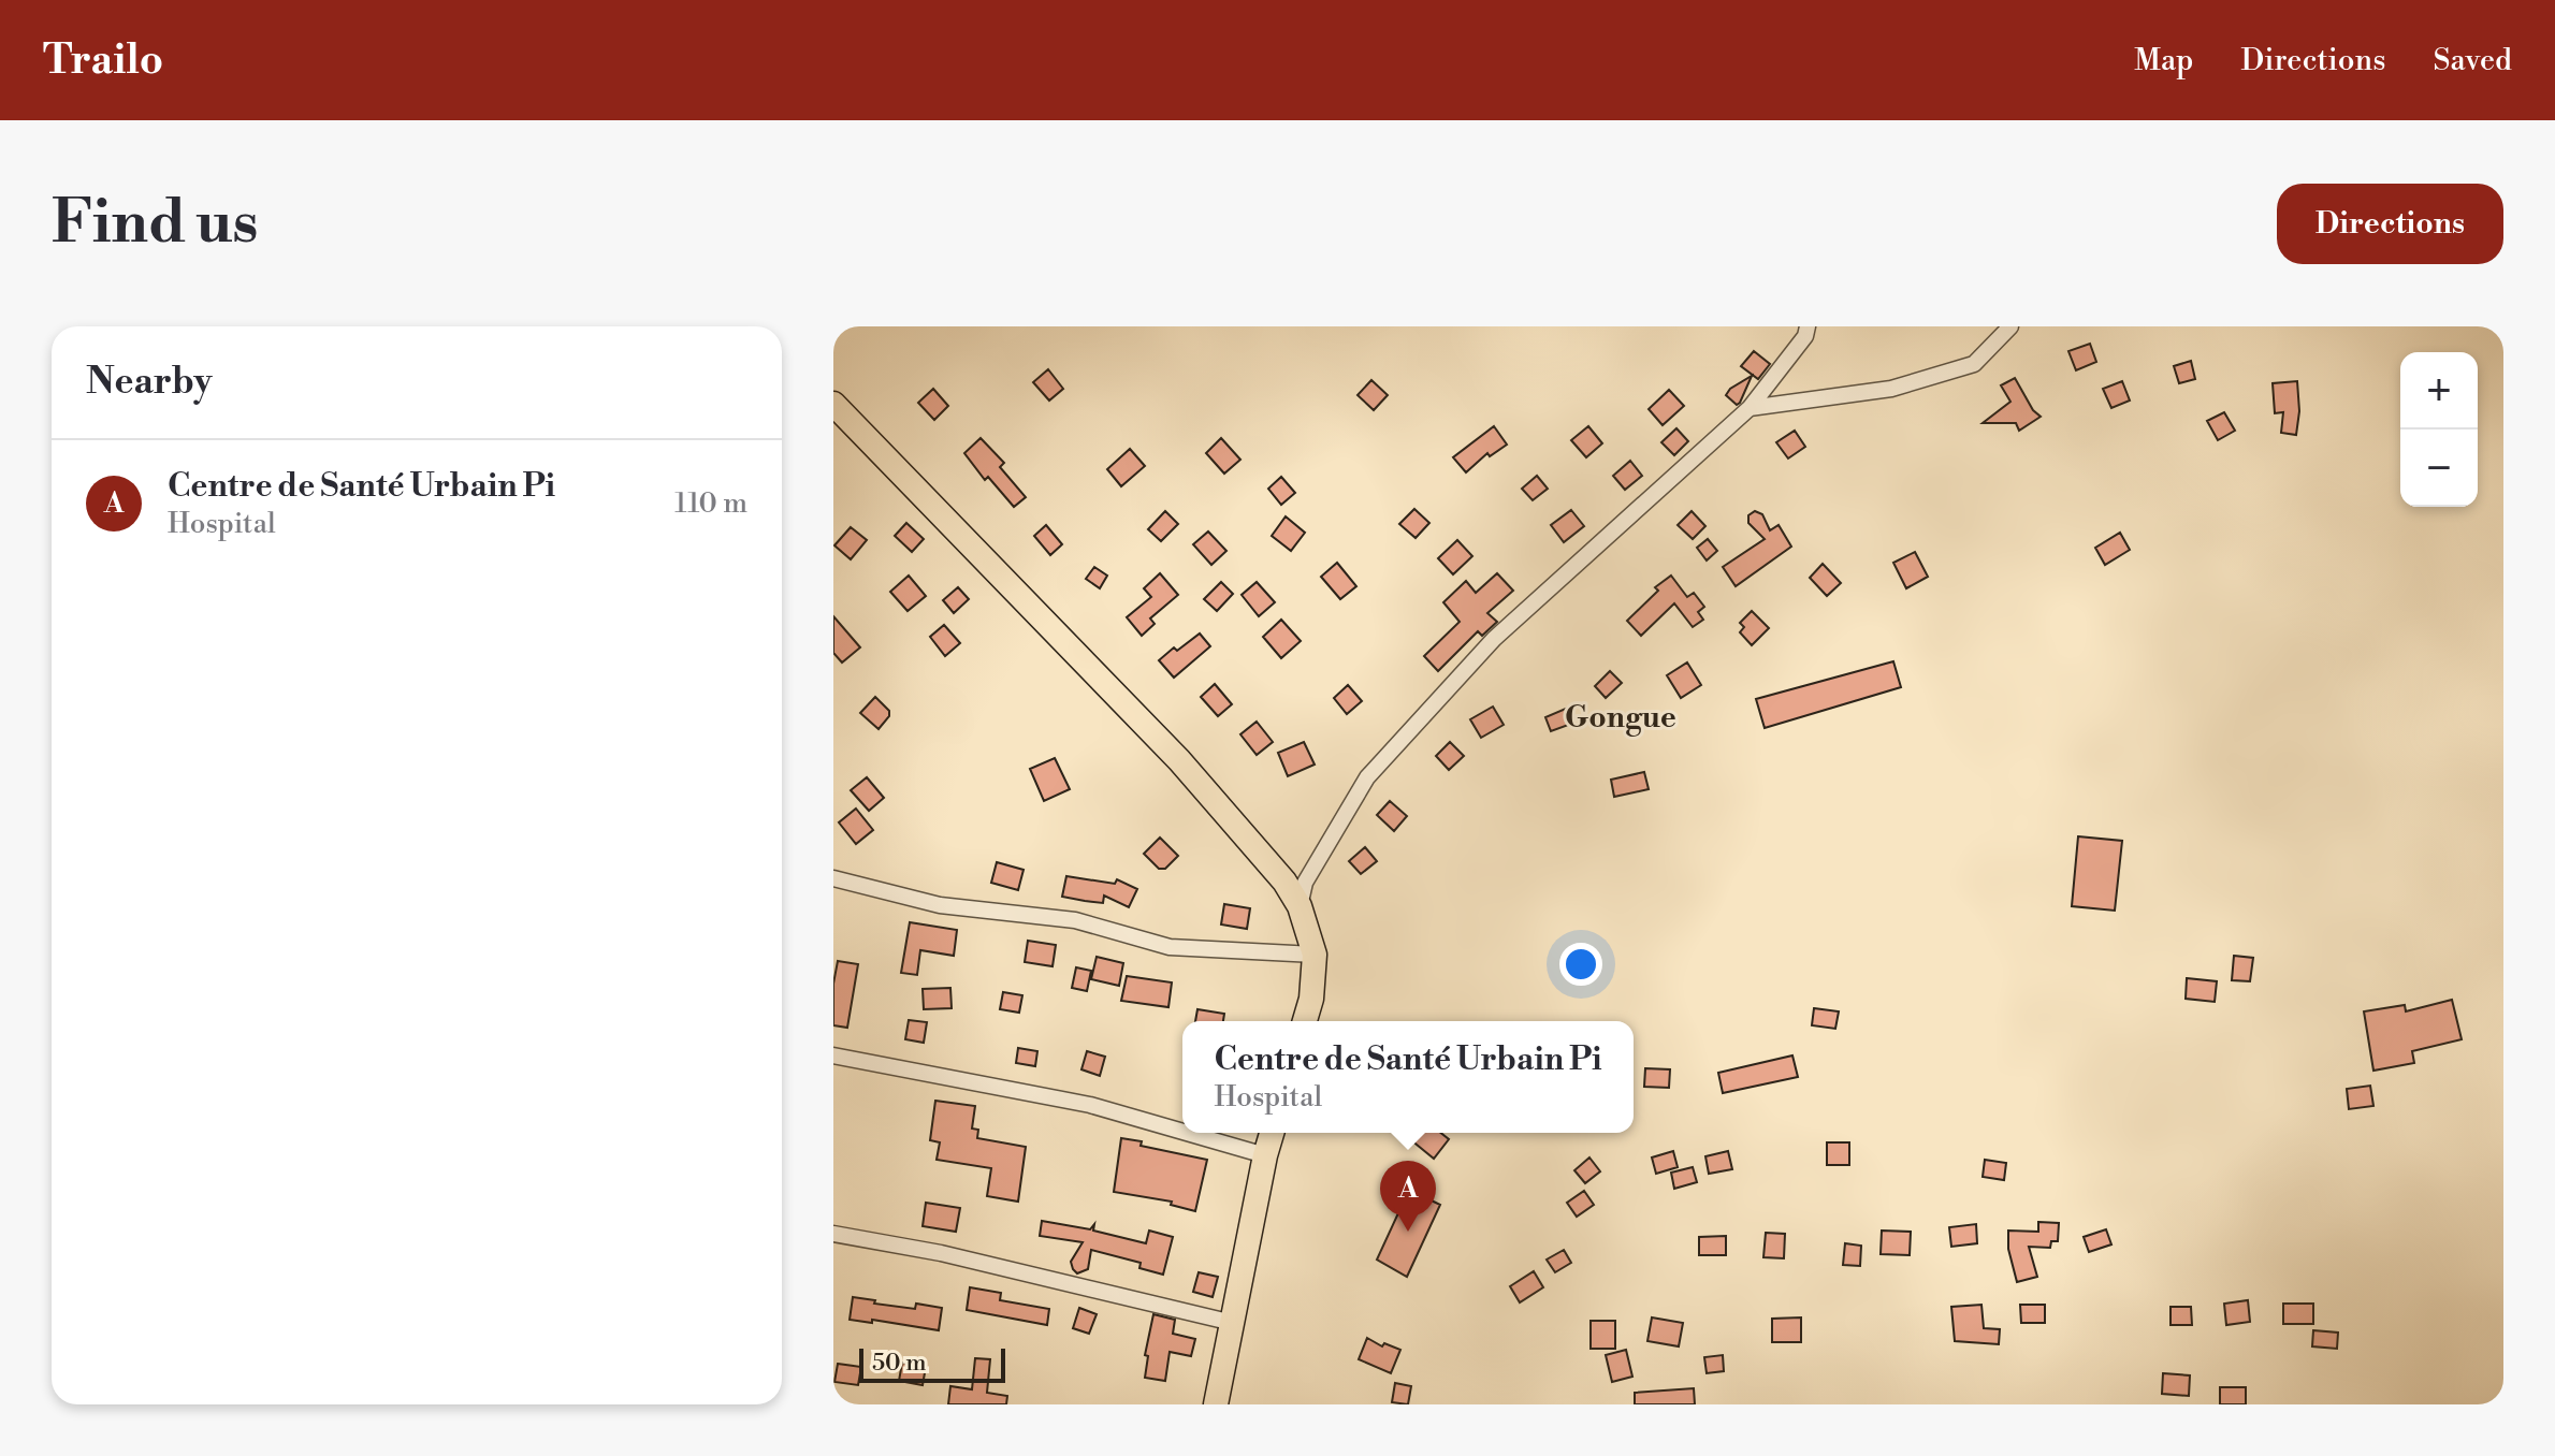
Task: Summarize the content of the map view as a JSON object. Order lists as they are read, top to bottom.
{
  "districts": ["Gongue"],
  "scale_bar": "50 m",
  "page": {
    "header": "Trailo",
    "nav": ["Map", "Directions", "Saved"],
    "buttons": "Directions",
    "title": "Find us",
    "heading": "Nearby",
    "map_buttons": ["+", "−"],
    "list": [
      {
        "mark": "A",
        "name": "Centre de Santé Urbain Pi",
        "note": "Hospital",
        "value": "110 m"
      }
    ],
    "popup": ["Centre de Santé Urbain Pi", "Hospital"],
    "pins": "A",
    "scale": "50 m"
  }
}
